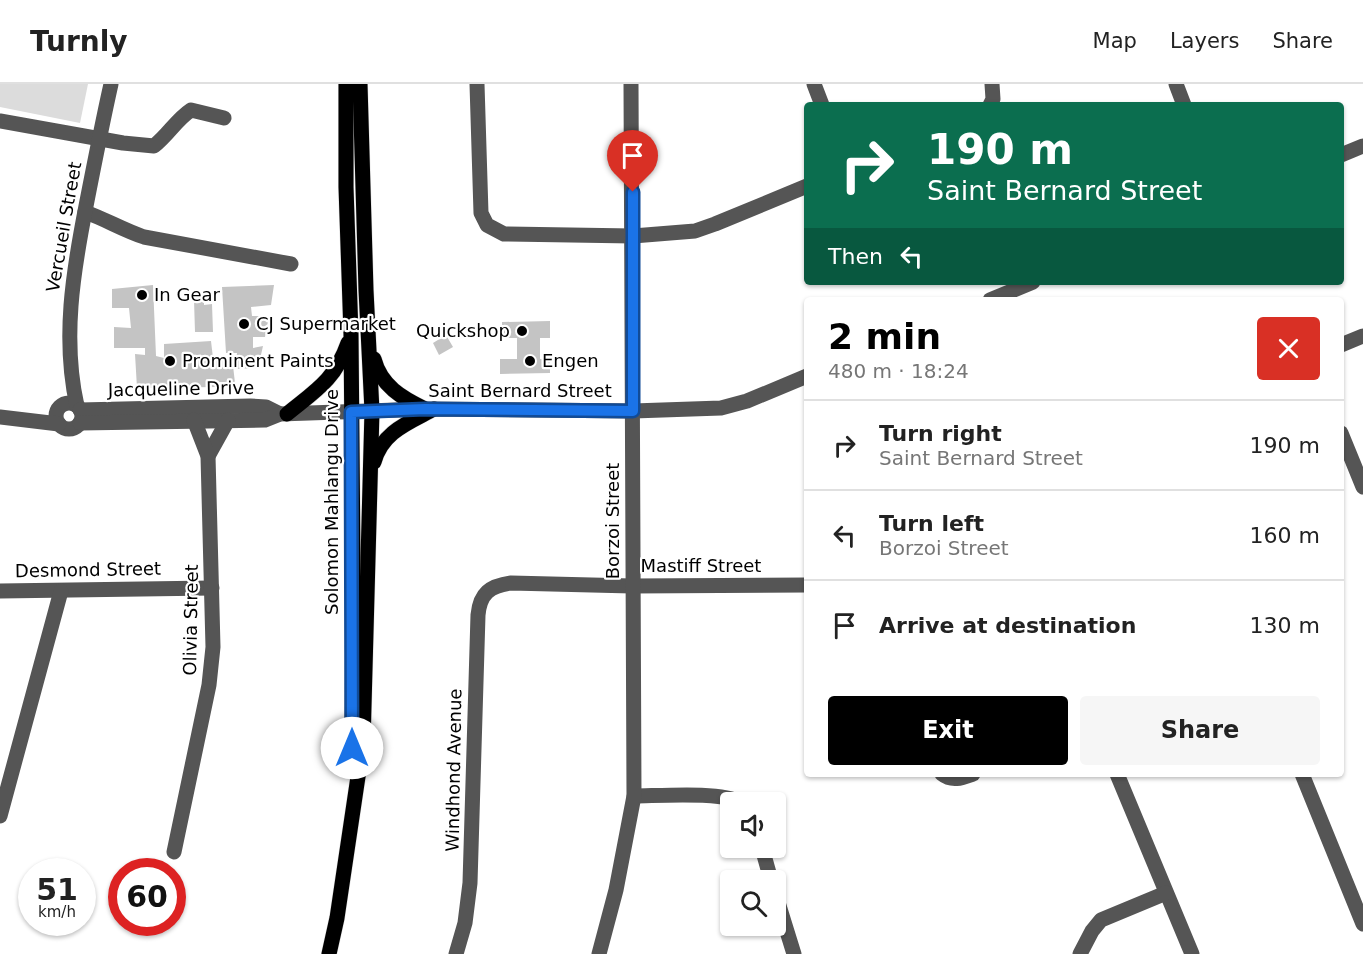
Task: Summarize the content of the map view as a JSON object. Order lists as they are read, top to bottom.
{
  "streets": {
    "main road": ["Solomon Mahlangu Drive"],
    "street": [
      "Vercueil Street",
      "Jacqueline Drive",
      "Saint Bernard Street",
      "Borzoi Street",
      "Mastiff Street",
      "Desmond Street",
      "Olivia Street",
      "Windhond Avenue"
    ]
  },
  "crossings": [
    ["Vercueil Street", "Jacqueline Drive"],
    ["Jacqueline Drive", "Saint Bernard Street"],
    ["Jacqueline Drive", "Solomon Mahlangu Drive"],
    ["Jacqueline Drive", "Olivia Street"],
    ["Saint Bernard Street", "Solomon Mahlangu Drive"],
    ["Saint Bernard Street", "Borzoi Street"],
    ["Borzoi Street", "Mastiff Street"],
    ["Mastiff Street", "Windhond Avenue"],
    ["Desmond Street", "Olivia Street"]
  ],
  "places": [
    "In Gear",
    "CJ Supermarket",
    "Quickshop",
    "Prominent Paints",
    "Engen"
  ],
  "page": {
    "header": "Turnly",
    "nav": ["Map", "Layers", "Share"],
    "turn": ["190 m", "Saint Bernard Street"],
    "then": "Then",
    "heading": ["2 min", "480 m · 18:24"],
    "list": [
      {
        "name": "Turn right",
        "note": "Saint Bernard Street",
        "value": "190 m"
      },
      {
        "name": "Turn left",
        "note": "Borzoi Street",
        "value": "160 m"
      },
      {
        "name": "Arrive at destination",
        "value": "130 m"
      }
    ],
    "buttons": ["Exit", "Share"],
    "speed": "51 km/h",
    "limit": "60"
  }
}
